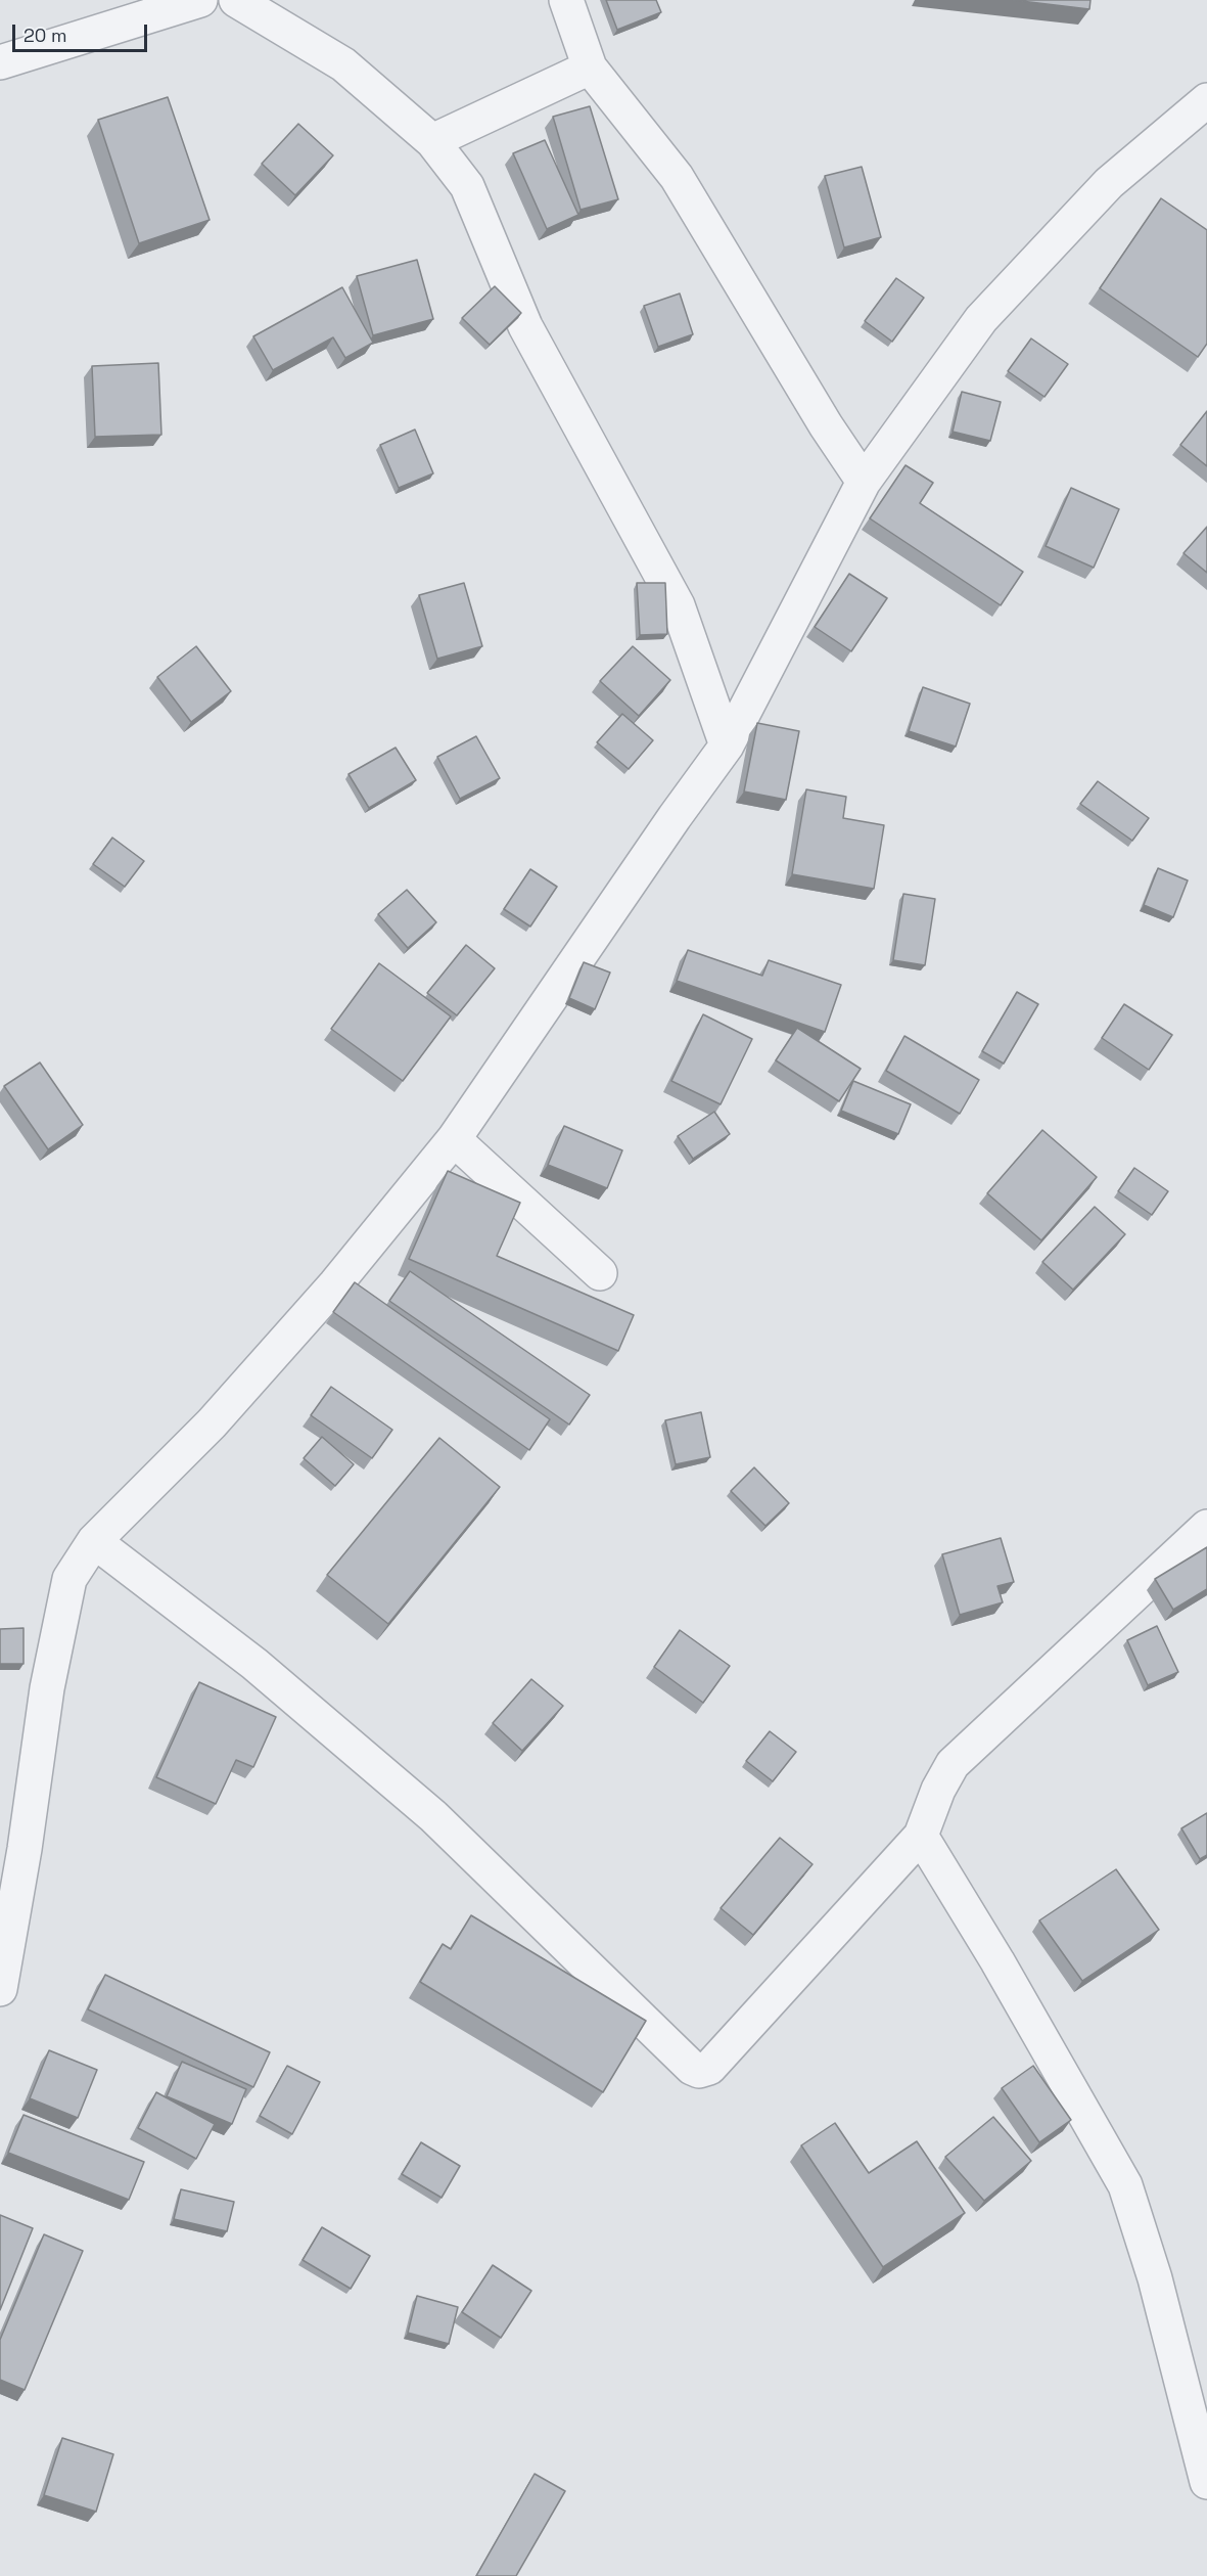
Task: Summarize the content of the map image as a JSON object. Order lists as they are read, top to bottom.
{
  "scale_bar": "20 m"
}
